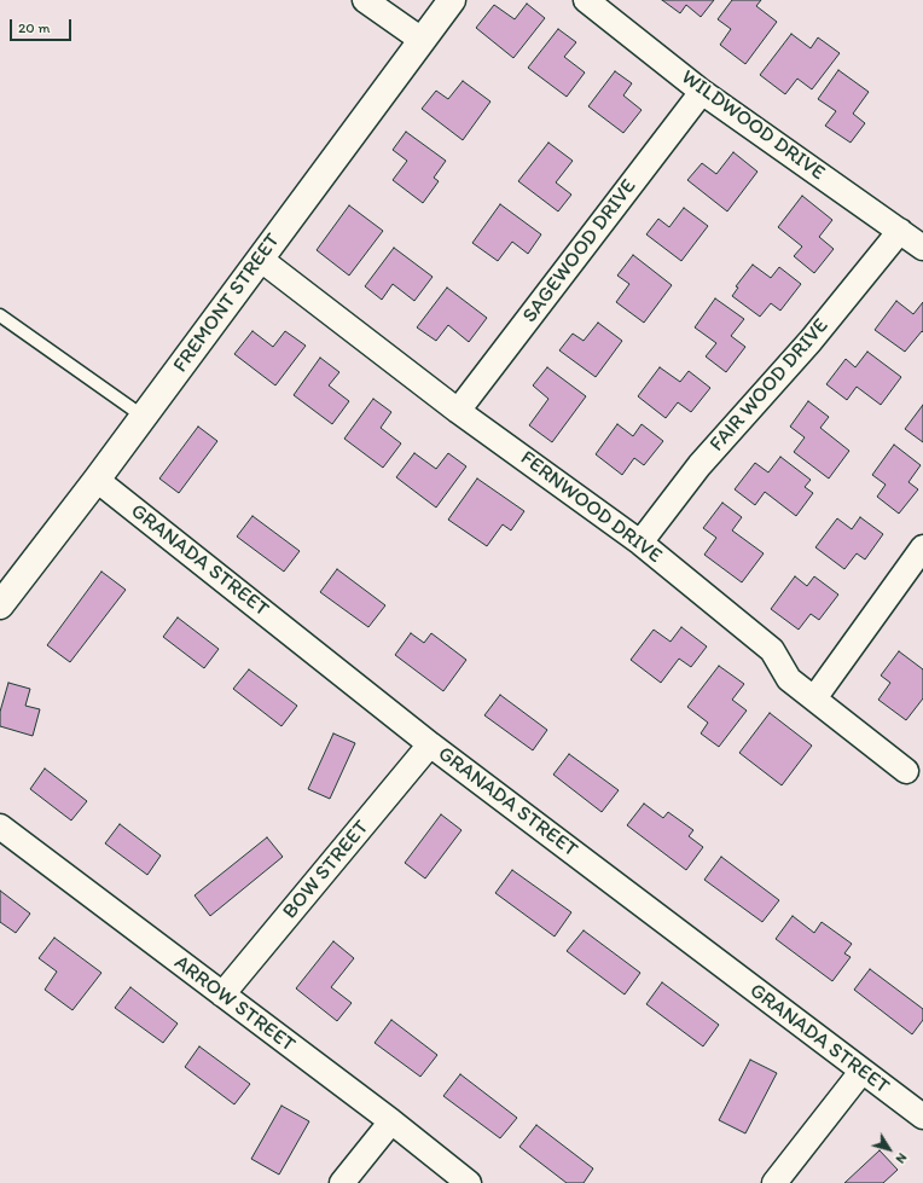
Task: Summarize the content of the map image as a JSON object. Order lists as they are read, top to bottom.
{
  "streets": {
    "street": [
      "WILDWOOD DRIVE",
      "SAGEWOOD DRIVE",
      "FREMONT STREET",
      "FAIR WOOD DRIVE",
      "FERNWOOD DRIVE",
      "GRANADA STREET",
      "BOW STREET",
      "ARROW STREET"
    ]
  },
  "crossings": [
    ["WILDWOOD DRIVE", "SAGEWOOD DRIVE"],
    ["WILDWOOD DRIVE", "FAIR WOOD DRIVE"],
    ["SAGEWOOD DRIVE", "FERNWOOD DRIVE"],
    ["FREMONT STREET", "FERNWOOD DRIVE"],
    ["FREMONT STREET", "GRANADA STREET"],
    ["FAIR WOOD DRIVE", "FERNWOOD DRIVE"],
    ["GRANADA STREET", "BOW STREET"],
    ["BOW STREET", "ARROW STREET"]
  ],
  "scale_bar": "20 m",
  "north": "bottom right"
}
